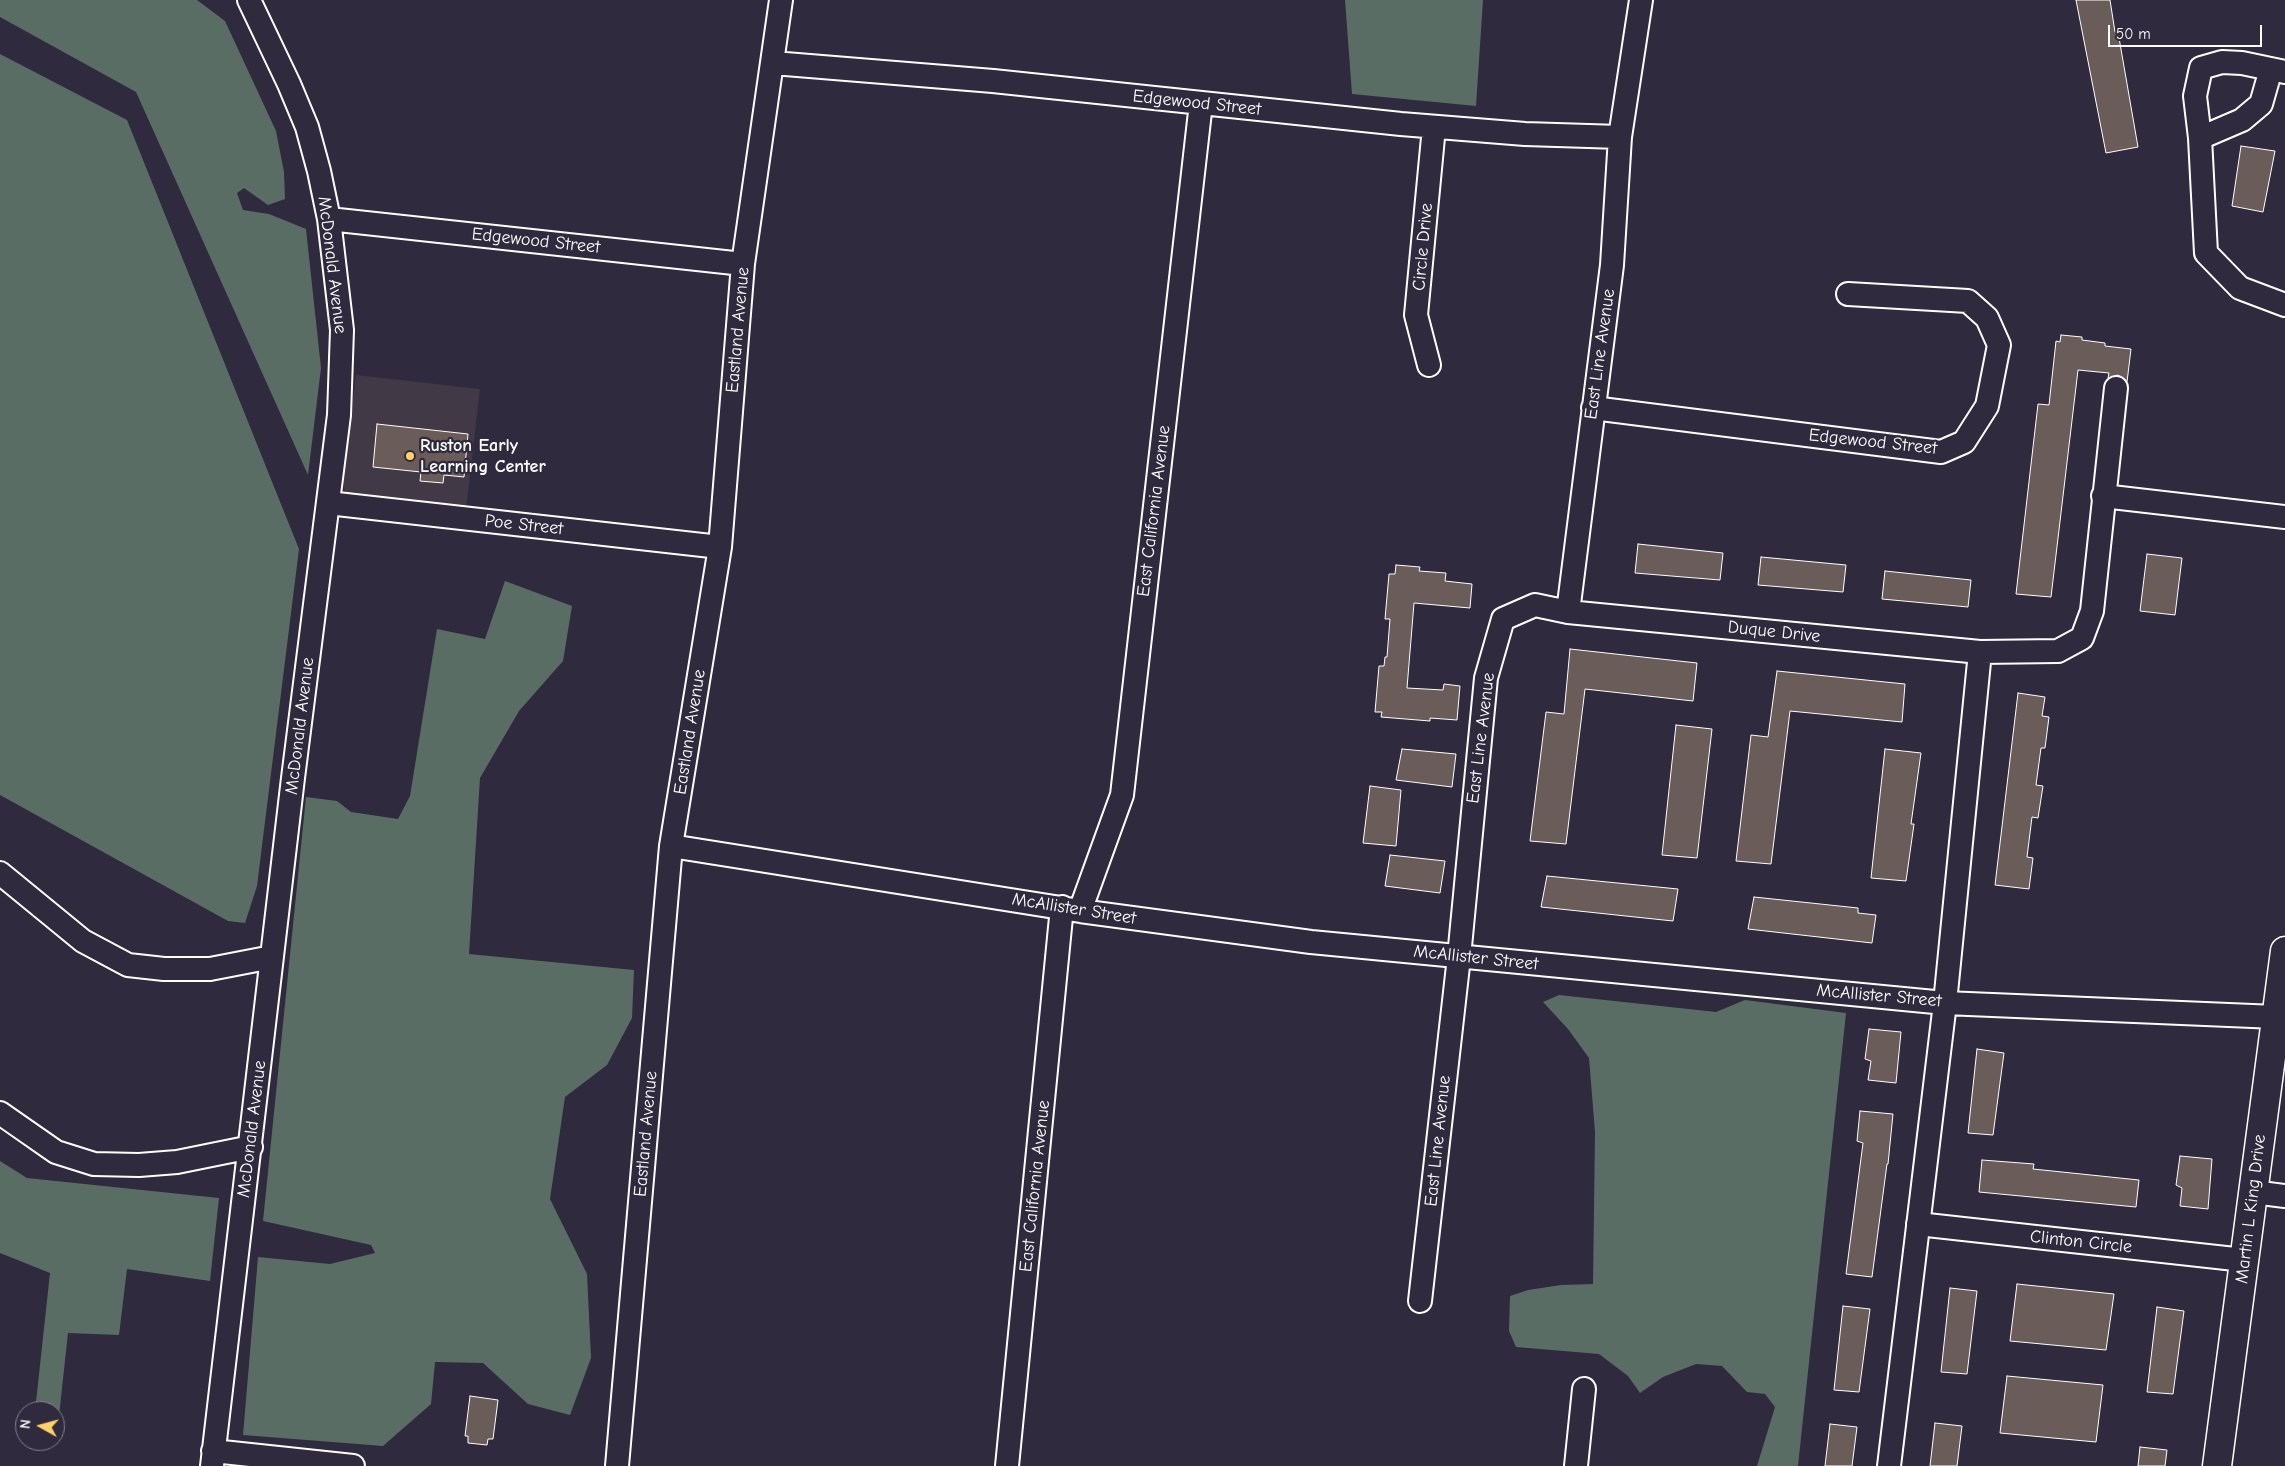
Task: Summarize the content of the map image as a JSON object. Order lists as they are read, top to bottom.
{
  "streets": {
    "main road": ["Martin L King Drive"],
    "street": [
      "Edgewood Street",
      "Circle Drive",
      "McDonald Avenue",
      "Eastland Avenue",
      "East Line Avenue",
      "East California Avenue",
      "Poe Street",
      "Duque Drive",
      "McAllister Street",
      "Clinton Circle"
    ]
  },
  "crossings": [
    ["Edgewood Street", "Circle Drive"],
    ["Edgewood Street", "McDonald Avenue"],
    ["Edgewood Street", "Eastland Avenue"],
    ["Edgewood Street", "East Line Avenue"],
    ["Edgewood Street", "East California Avenue"],
    ["McDonald Avenue", "Poe Street"],
    ["Eastland Avenue", "Poe Street"],
    ["Eastland Avenue", "McAllister Street"],
    ["East Line Avenue", "Duque Drive"],
    ["East Line Avenue", "McAllister Street"],
    ["East California Avenue", "McAllister Street"],
    ["McAllister Street", "Martin L King Drive"],
    ["Martin L King Drive", "Clinton Circle"]
  ],
  "places": ["Ruston Early Learning Center"],
  "scale_bar": "50 m",
  "north": "left"
}
